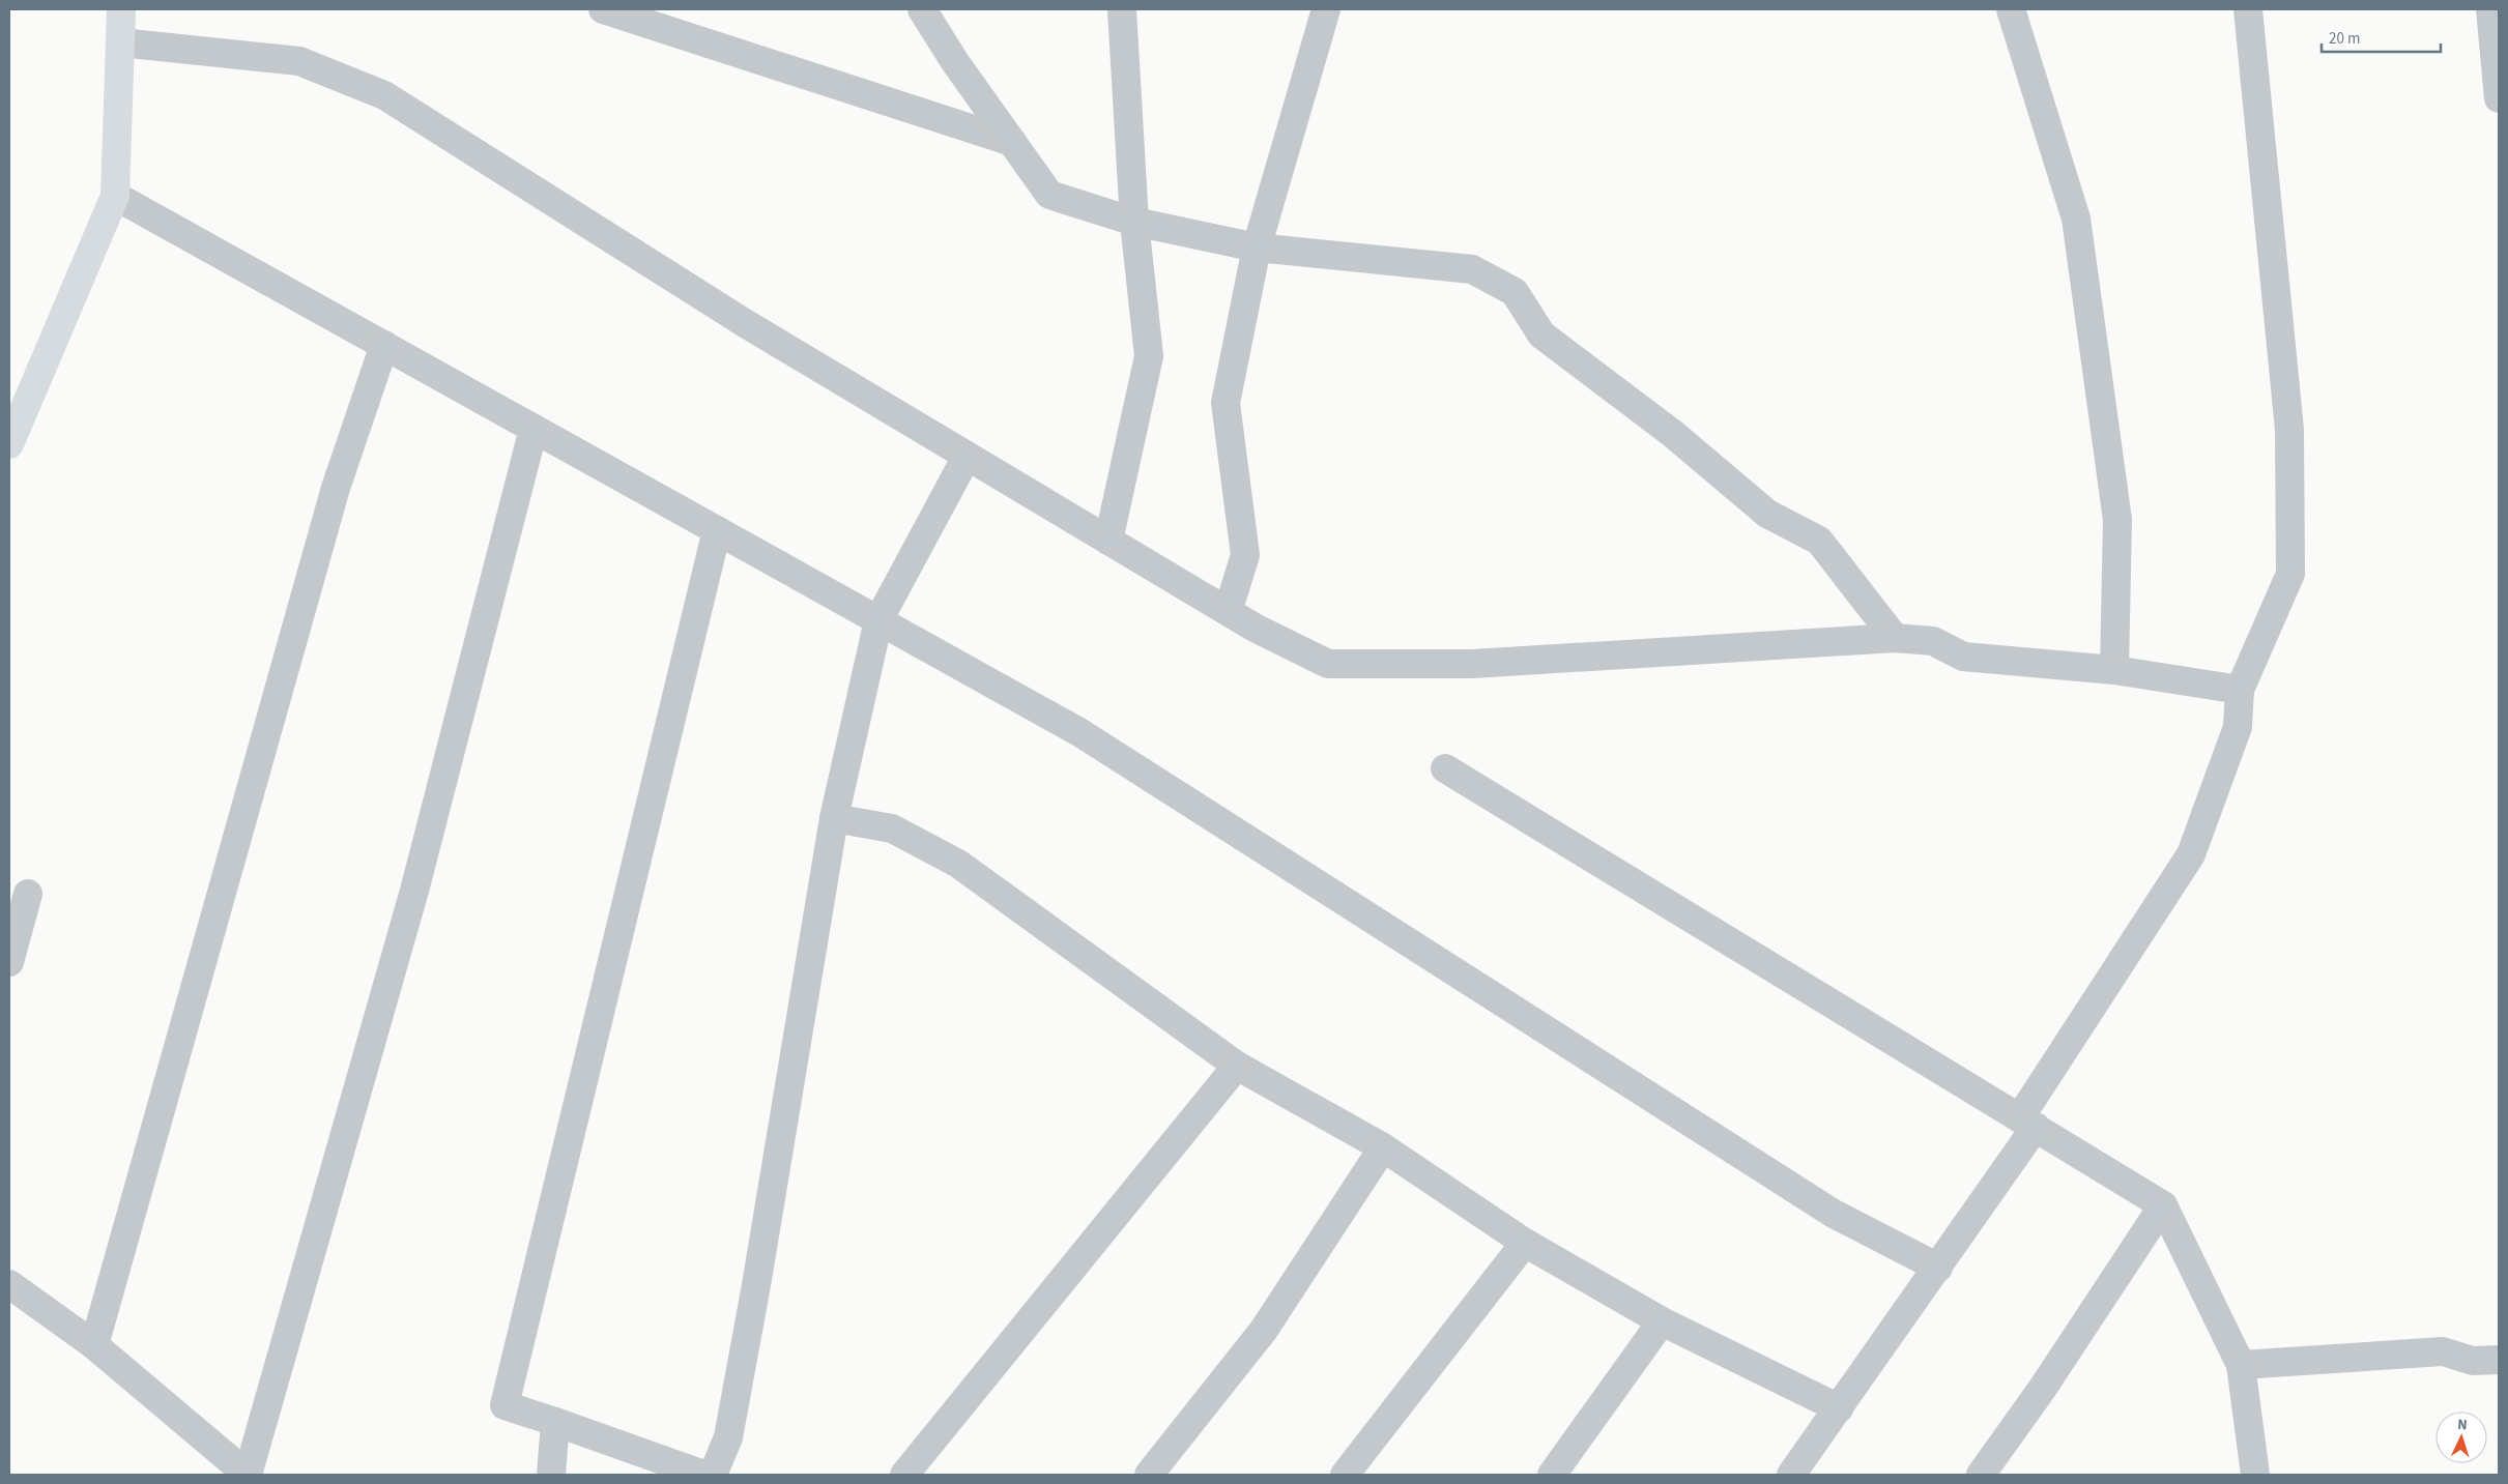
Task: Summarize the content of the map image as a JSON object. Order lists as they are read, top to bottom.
{
  "scale_bar": "20 m",
  "north": "top"
}
